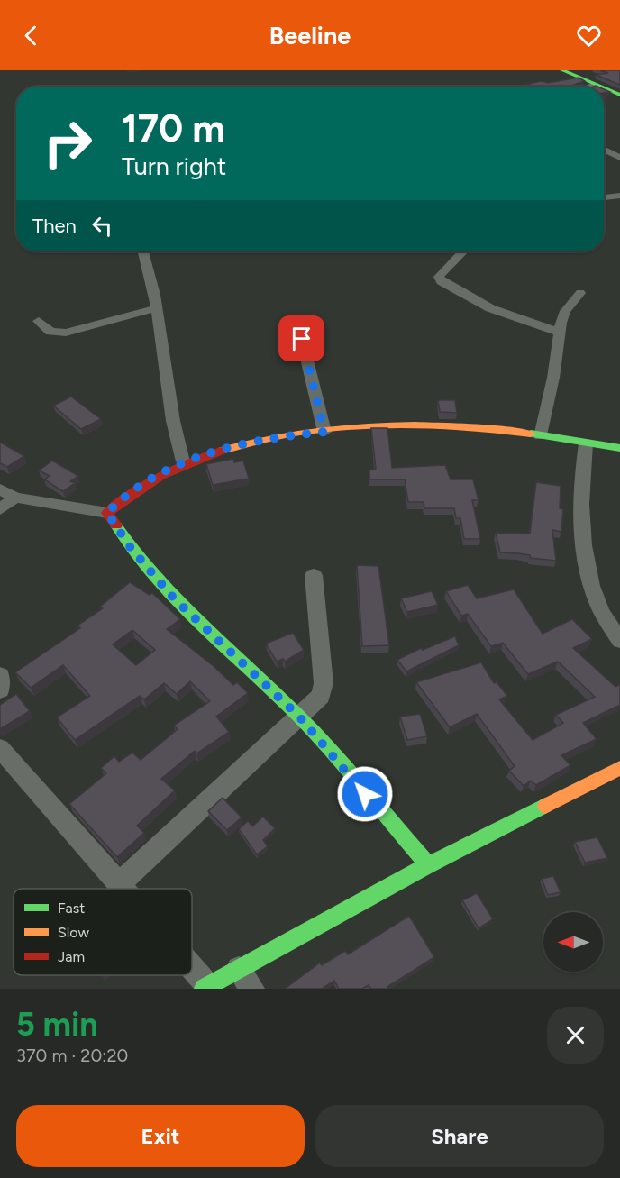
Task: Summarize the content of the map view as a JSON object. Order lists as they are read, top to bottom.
{
  "legend": ["Fast", "Slow", "Jam"],
  "north": "left",
  "page": {
    "header": "Beeline",
    "turn": ["170 m", "Turn right"],
    "then": "Then",
    "heading": ["5 min", "370 m · 20:20"],
    "buttons": ["Exit", "Share"]
  }
}
